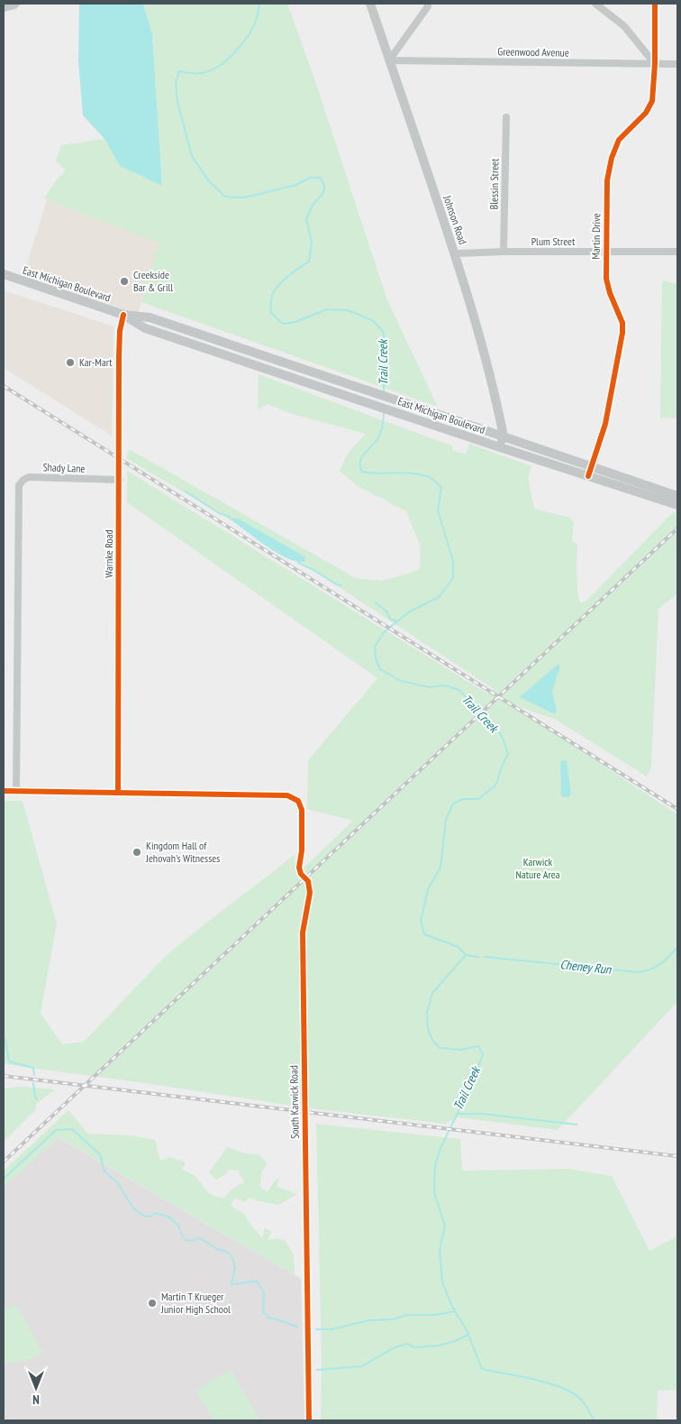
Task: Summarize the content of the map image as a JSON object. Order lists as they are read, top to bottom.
{
  "streets": {
    "main road": ["Johnson Road", "East Michigan Boulevard"],
    "street": [
      "Greenwood Avenue",
      "Blessin Street",
      "Martin Drive",
      "Plum Street",
      "Shady Lane",
      "Warnke Road",
      "South Karwick Road"
    ]
  },
  "crossings": [
    ["Greenwood Avenue", "Johnson Road"],
    ["Greenwood Avenue", "Martin Drive"],
    ["Blessin Street", "Plum Street"],
    ["Johnson Road", "Plum Street"],
    ["Johnson Road", "East Michigan Boulevard"],
    ["Martin Drive", "Plum Street"],
    ["Martin Drive", "East Michigan Boulevard"],
    ["East Michigan Boulevard", "Warnke Road"],
    ["Shady Lane", "Warnke Road"],
    ["Warnke Road", "South Karwick Road"]
  ],
  "water": ["Trail Creek", "Cheney Run"],
  "parks": ["Karwick Nature Area"],
  "places": [
    "Creekside Bar & Grill",
    "Kar-Mart",
    "Kingdom Hall of Jehovah's Witnesses",
    "Martin T Krueger Junior High School"
  ],
  "north": "bottom"
}
